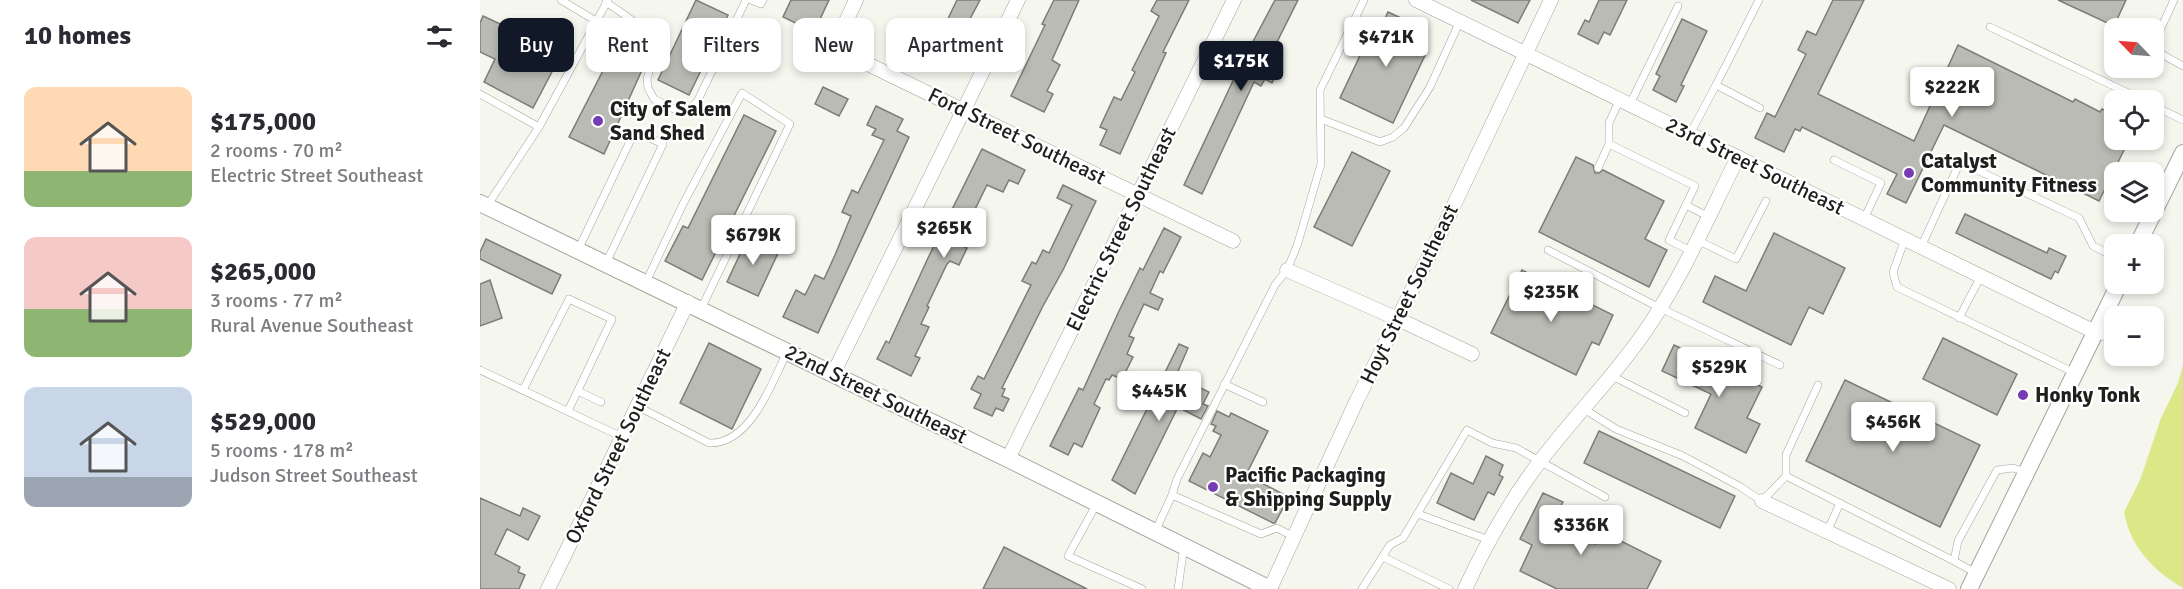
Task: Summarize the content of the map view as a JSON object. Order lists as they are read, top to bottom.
{
  "streets": {
    "street": [
      "Ford Street Southeast",
      "23rd Street Southeast",
      "Electric Street Southeast",
      "Hoyt Street Southeast",
      "22nd Street Southeast",
      "Oxford Street Southeast"
    ]
  },
  "crossings": [
    ["Ford Street Southeast", "Electric Street Southeast"],
    ["23rd Street Southeast", "Hoyt Street Southeast"],
    ["Electric Street Southeast", "22nd Street Southeast"],
    ["Hoyt Street Southeast", "22nd Street Southeast"],
    ["22nd Street Southeast", "Oxford Street Southeast"]
  ],
  "places": [
    "City of Salem Sand Shed",
    "Catalyst Community Fitness",
    "Honky Tonk",
    "Pacific Packaging & Shipping Supply"
  ],
  "north": "top left",
  "page": {
    "heading": "10 homes",
    "price": [
      "$471K",
      "$175K",
      "$222K",
      "$265K",
      "$679K",
      "$235K",
      "$529K",
      "$445K",
      "$456K",
      "$336K"
    ],
    "map_buttons": ["+", "−"],
    "chip": [
      "Buy",
      "Rent",
      "Filters",
      "New",
      "Apartment"
    ],
    "list": [
      {
        "name": "$175,000",
        "note": "2 rooms · 70 m² · Electric Street Southeast"
      },
      {
        "name": "$265,000",
        "note": "3 rooms · 77 m² · Rural Avenue Southeast"
      },
      {
        "name": "$529,000",
        "note": "5 rooms · 178 m² · Judson Street Southeast"
      }
    ]
  }
}
